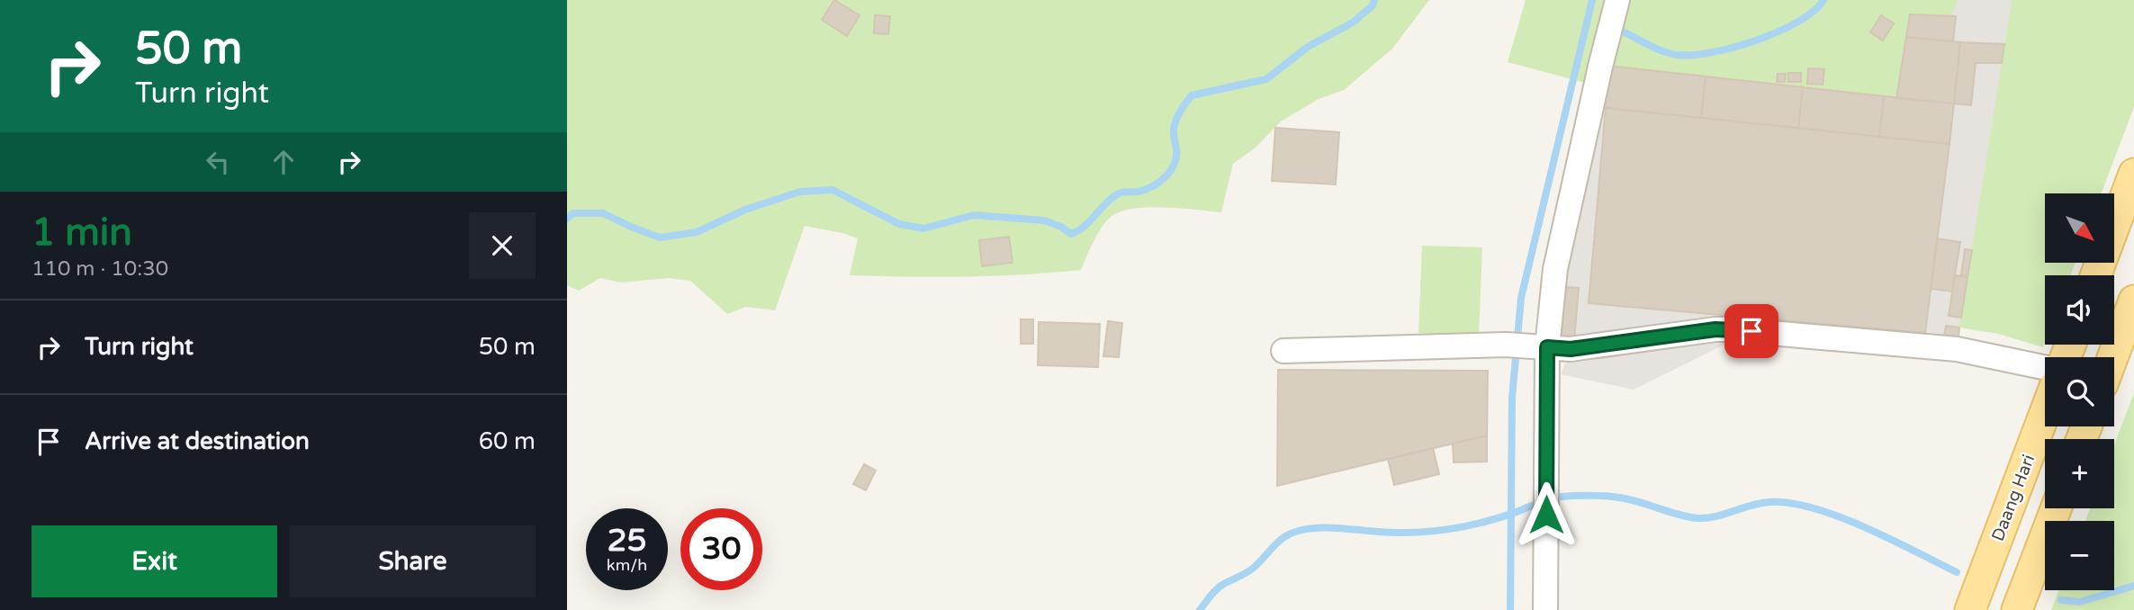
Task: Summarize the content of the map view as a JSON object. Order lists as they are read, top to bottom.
{
  "streets": {
    "main road": ["Daang Hari"]
  },
  "north": "bottom right",
  "page": {
    "turn": ["50 m", "Turn right"],
    "heading": ["1 min", "110 m · 10:30"],
    "map_buttons": ["+", "−"],
    "list": [
      {
        "name": "Turn right",
        "value": "50 m"
      },
      {
        "name": "Arrive at destination",
        "value": "60 m"
      }
    ],
    "speed": "25 km/h",
    "limit": "30",
    "buttons": ["Exit", "Share"]
  }
}
